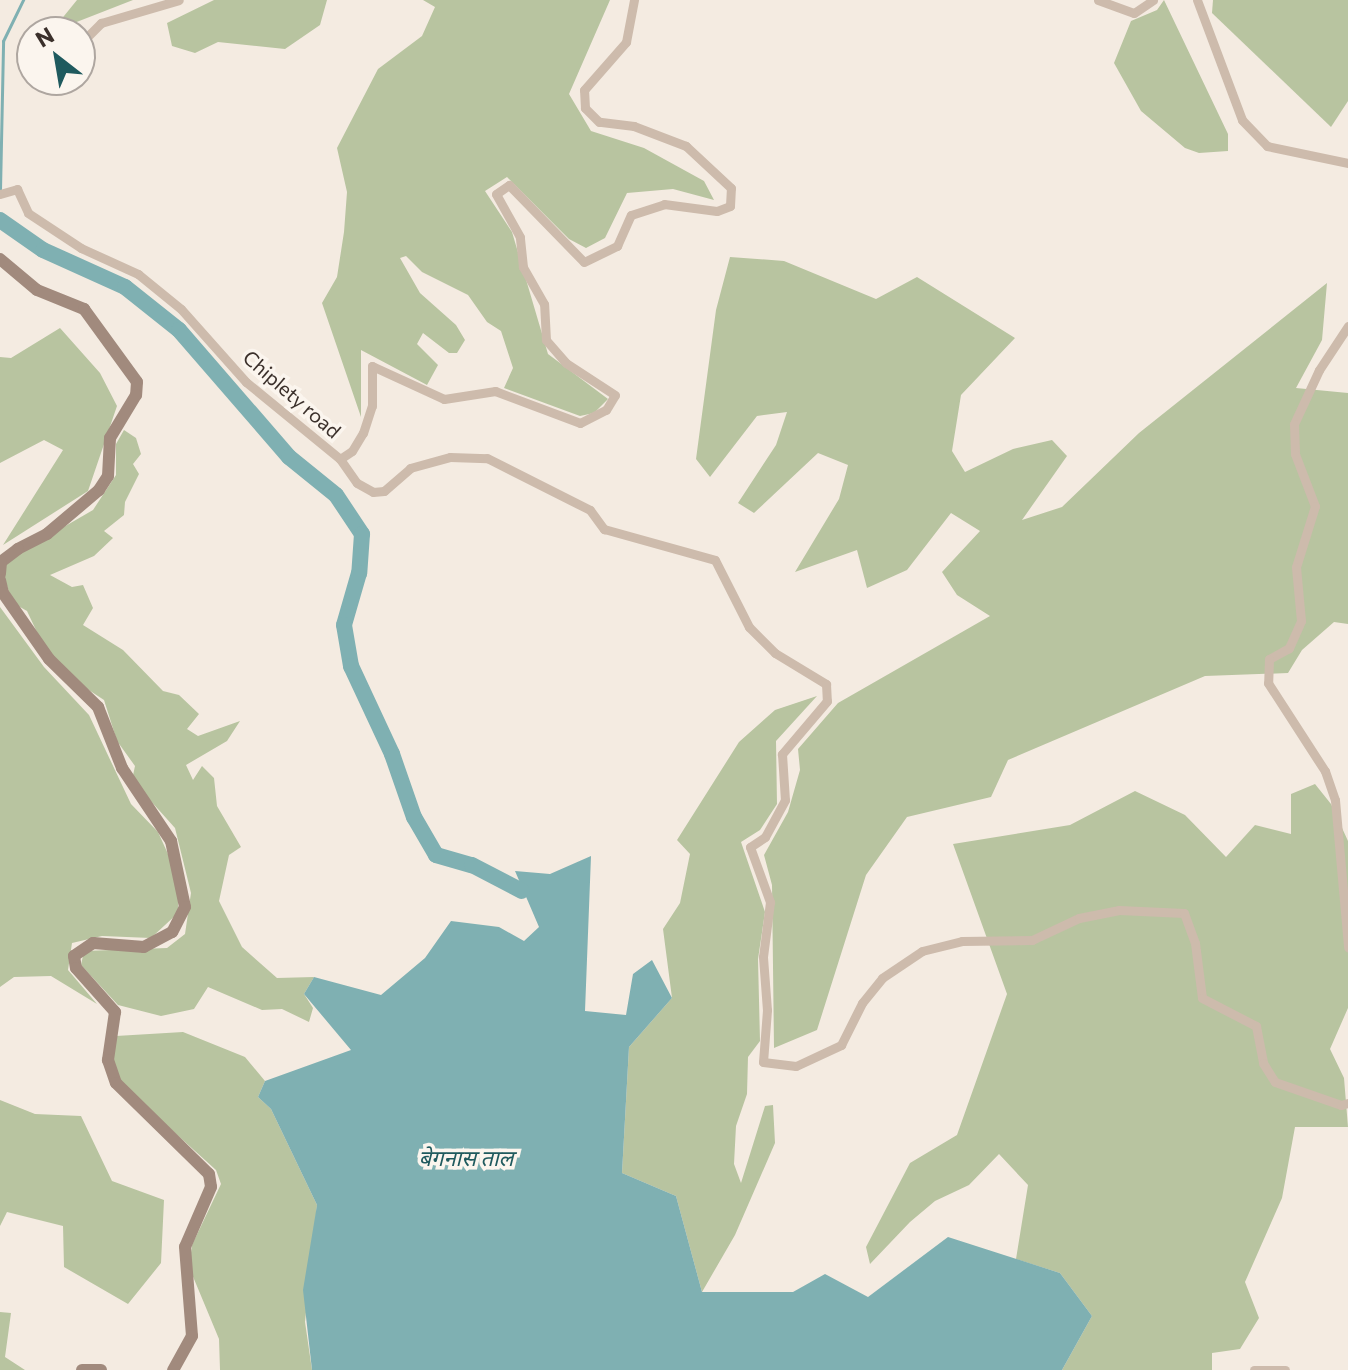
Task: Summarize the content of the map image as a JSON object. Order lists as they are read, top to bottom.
{
  "streets": {
    "street": ["Chiplety road"]
  },
  "water": ["बेगनास ताल"],
  "north": "top left"
}
